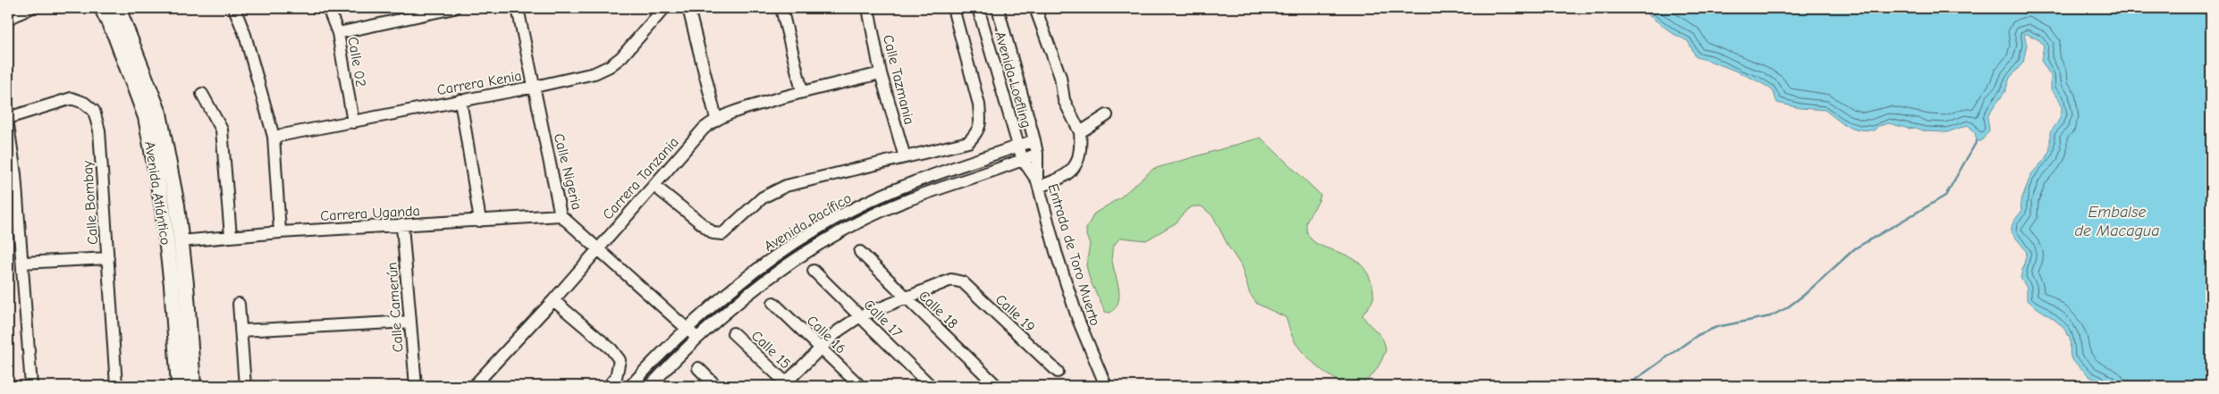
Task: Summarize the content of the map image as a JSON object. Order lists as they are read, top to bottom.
{
  "streets": {
    "main road": ["Avenida Atlántico"],
    "street": [
      "Calle 02",
      "Calle Tazmania",
      "Avenida Loefling",
      "Carrera Kenia",
      "Calle Nigeria",
      "Carrera Tanzania",
      "Calle Bombay",
      "Carrera Uganda",
      "Avenida Pacífico",
      "Entrada de Toro Muerto",
      "Calle Camerún",
      "Calle 18",
      "Calle 19",
      "Calle 17",
      "Calle 16",
      "Calle 15"
    ]
  },
  "crossings": [
    ["Calle 02", "Carrera Kenia"],
    ["Calle Tazmania", "Carrera Tanzania"],
    ["Avenida Loefling", "Avenida Pacífico"],
    ["Avenida Loefling", "Entrada de Toro Muerto"],
    ["Carrera Kenia", "Calle Nigeria"],
    ["Calle Nigeria", "Carrera Tanzania"],
    ["Calle Nigeria", "Carrera Uganda"],
    ["Calle Nigeria", "Avenida Pacífico"],
    ["Avenida Atlántico", "Carrera Uganda"],
    ["Carrera Uganda", "Calle Camerún"],
    ["Avenida Pacífico", "Entrada de Toro Muerto"],
    ["Calle 18", "Calle 19"]
  ],
  "water": ["Embalse de Macagua"]
}
